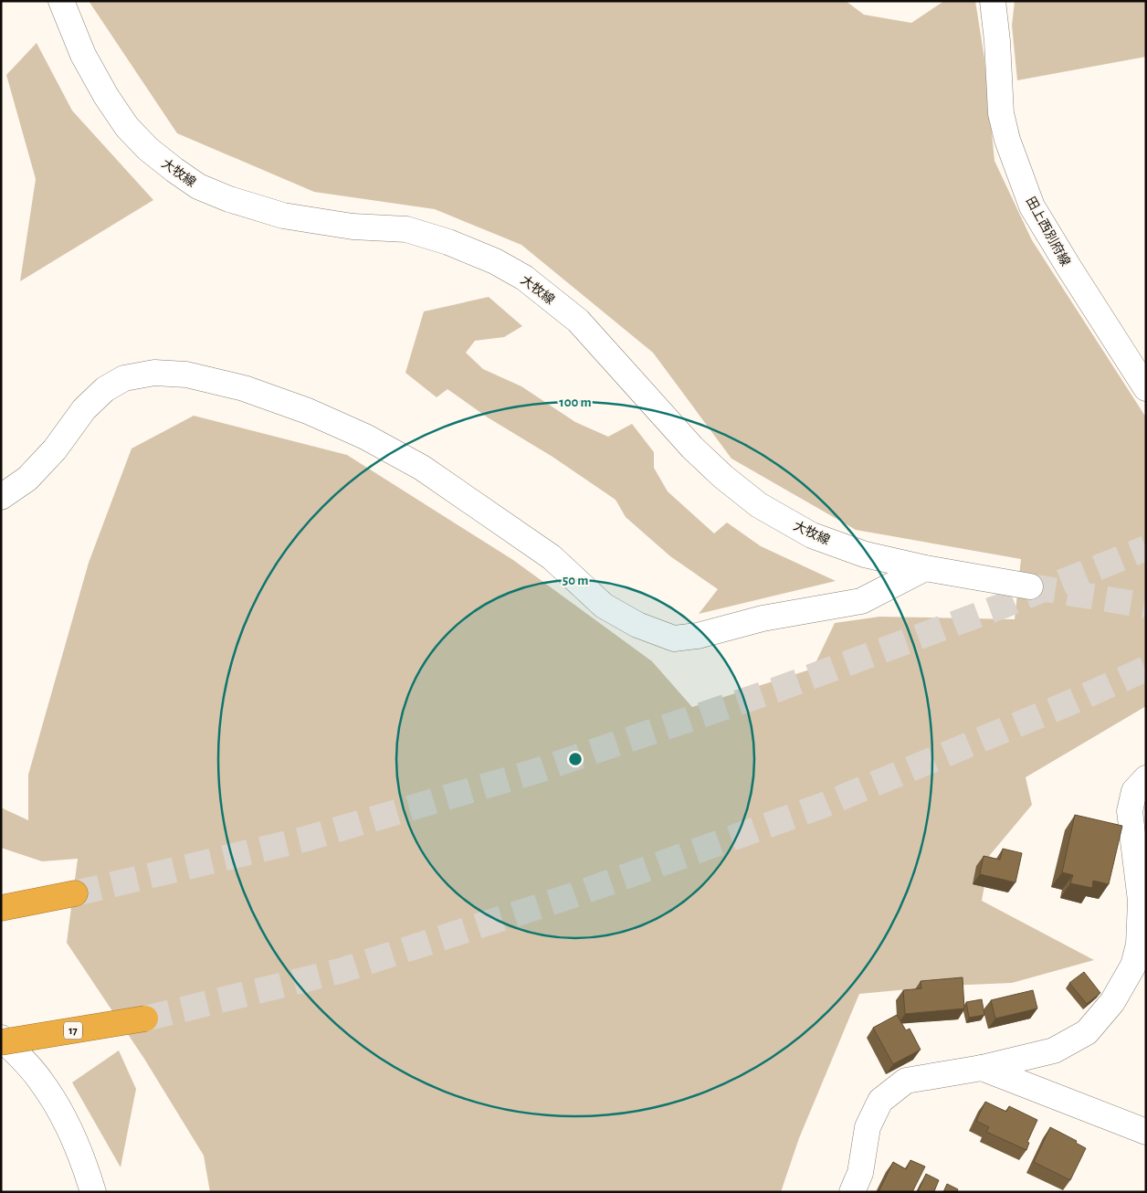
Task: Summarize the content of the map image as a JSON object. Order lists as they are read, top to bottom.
{
  "streets": {
    "highway": ["17"],
    "street": ["大牧線", "田上西別府線"]
  },
  "rings": ["100 m", "50 m"]
}
